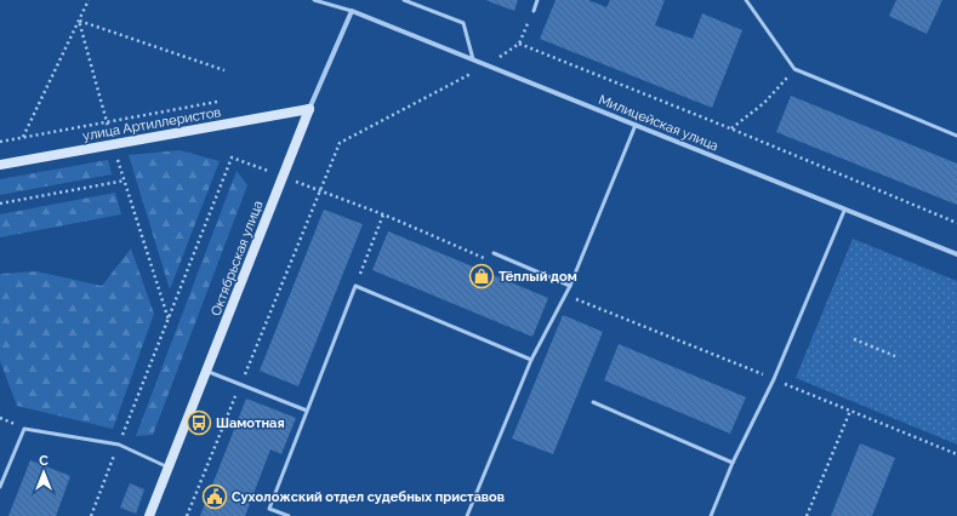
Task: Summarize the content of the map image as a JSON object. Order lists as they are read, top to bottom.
{
  "streets": {
    "street": ["Милицейская улица", "улица Артиллеристов", "Октябрьская улица"]
  },
  "crossings": [
    ["Милицейская улица", "Октябрьская улица"],
    ["улица Артиллеристов", "Октябрьская улица"]
  ],
  "places": {
    "shop": ["Тёплый дом"],
    "bus stop": ["Шамотная"],
    "public building": ["Сухоложский отдел судебных приставов"]
  },
  "north": "top"
}
